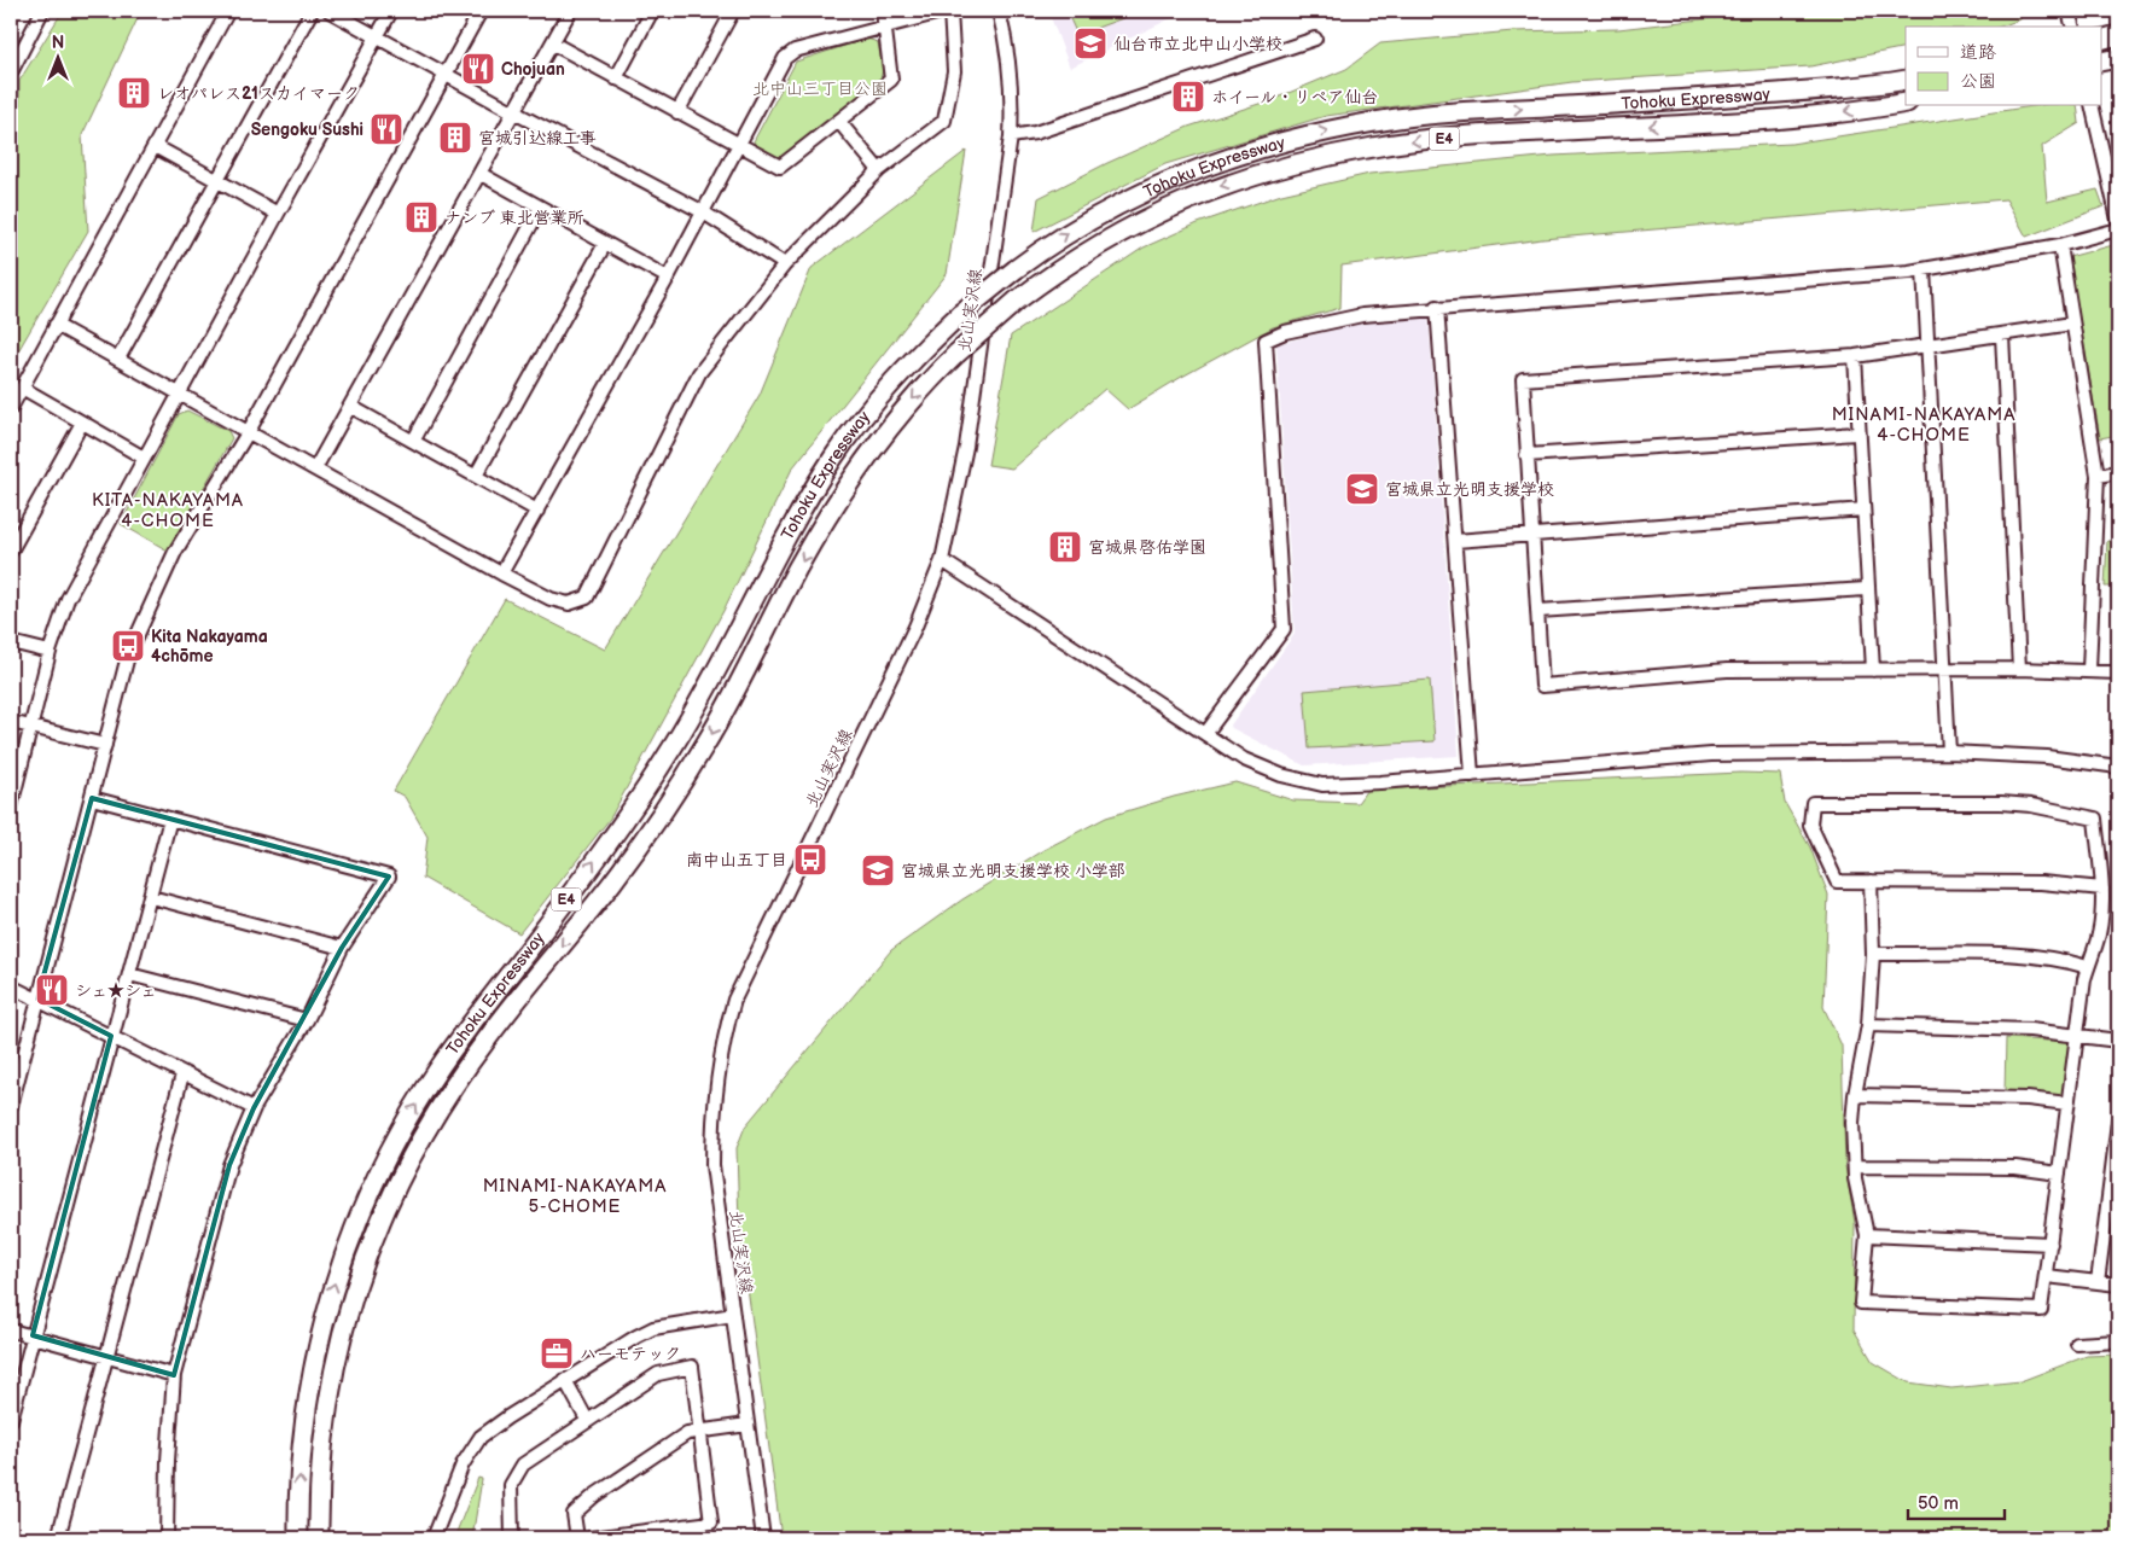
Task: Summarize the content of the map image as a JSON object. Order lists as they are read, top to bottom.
{
  "streets": {
    "highway": ["Tohoku Expressway", "E4"],
    "street": ["北山実沢線"]
  },
  "districts": ["MINAMI-NAKAYAMA 4-CHOME", "KITA-NAKAYAMA 4-CHOME", "MINAMI-NAKAYAMA 5-CHOME"],
  "parks": ["北中山三丁目公園"],
  "places": {
    "school or university": ["仙台市立北中山小学校", "宮城県立光明支援学校", "宮城県立光明支援学校 小学部"],
    "restaurant": ["Chojuan", "Sengoku Sushi", "シェ★シェ"],
    "building": [
      "レオパレス21スカイマーク",
      "ホイール・リペア仙台",
      "宮城引込線工事",
      "ナンブ 東北営業所",
      "宮城県啓佑学園"
    ],
    "bus stop": ["Kita Nakayama 4chōme", "南中山五丁目"],
    "office": ["ハーモテック"]
  },
  "legend": ["道路", "公園"],
  "scale_bar": "50 m",
  "north": "top"
}
